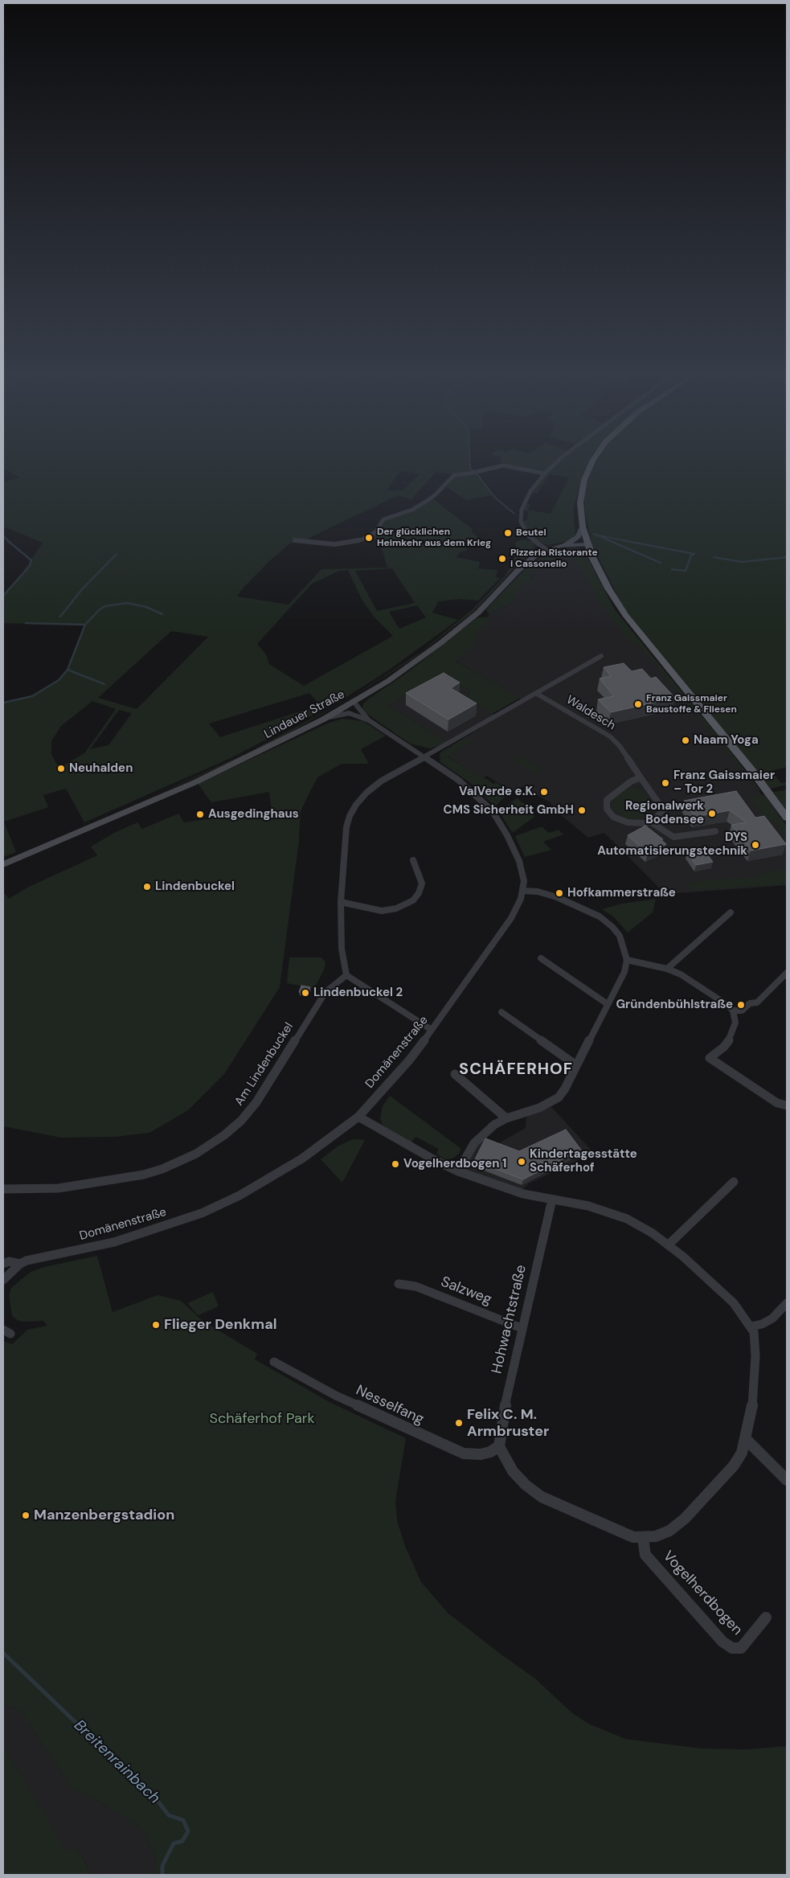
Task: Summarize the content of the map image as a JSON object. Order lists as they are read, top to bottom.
{
  "streets": {
    "main road": ["Lindauer Straße"],
    "street": [
      "Waldesch",
      "Domänenstraße",
      "Am Lindenbuckel",
      "Salzweg",
      "Hohwachtstraße",
      "Nesselfang",
      "Vogelherdbogen"
    ]
  },
  "crossings": [
    ["Waldesch", "Domänenstraße"],
    ["Lindauer Straße", "Domänenstraße"],
    ["Domänenstraße", "Vogelherdbogen"],
    ["Salzweg", "Hohwachtstraße"],
    ["Hohwachtstraße", "Nesselfang"],
    ["Hohwachtstraße", "Vogelherdbogen"],
    ["Nesselfang", "Vogelherdbogen"]
  ],
  "districts": ["SCHÄFERHOF"],
  "water": ["Breitenrainbach"],
  "parks": ["Schäferhof Park"],
  "places": [
    "Beutel",
    "Der glücklichen Heimkehr aus dem Krieg",
    "Pizzeria Ristorante i Cassonello",
    "Franz Gaissmaier Baustoffe & Fliesen",
    "Naam Yoga",
    "Neuhalden",
    "Franz Gaissmaier – Tor 2",
    "ValVerde e.K.",
    "CMS Sicherheit GmbH",
    "Regionalwerk Bodensee",
    "Ausgedinghaus",
    "DYS Automatisierungstechnik",
    "Lindenbuckel",
    "Hofkammerstraße",
    "Lindenbuckel 2",
    "Gründenbühlstraße",
    "Kindertagesstätte Schäferhof",
    "Vogelherdbogen 1",
    "Flieger Denkmal",
    "Felix C. M. Armbruster",
    "Manzenbergstadion"
  ]
}
